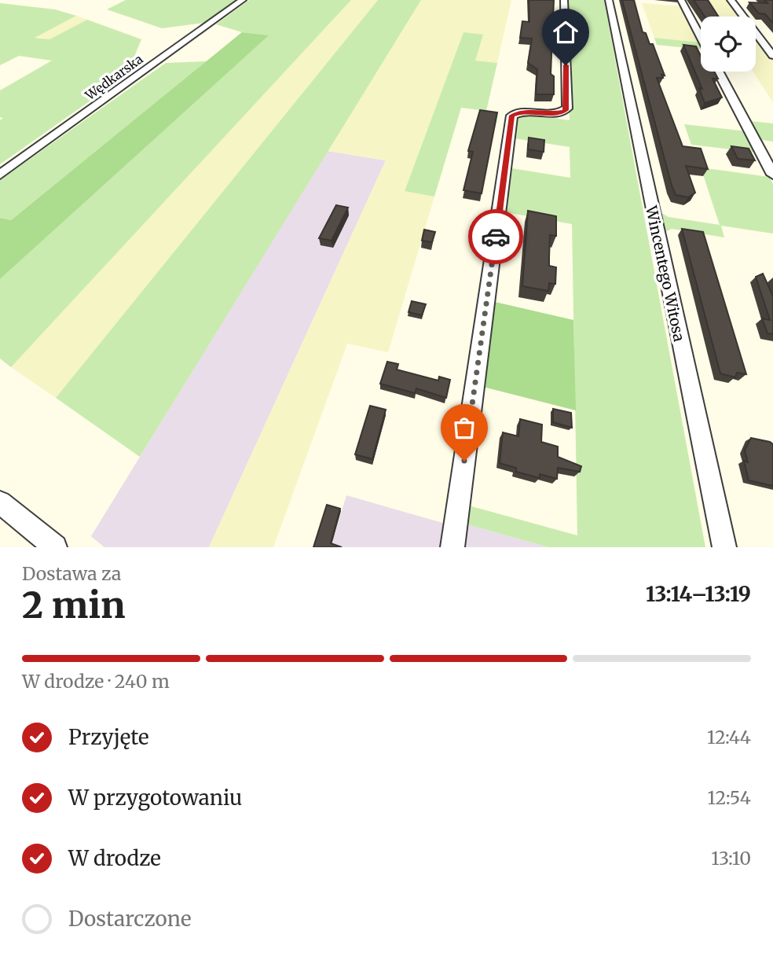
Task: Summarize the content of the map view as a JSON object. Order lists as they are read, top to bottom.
{
  "streets": {
    "street": ["Wędkarska", "Wincentego Witosa"]
  },
  "page": {
    "heading": ["2 min", "Dostawa za", "13:14–13:19"],
    "bar": "W drodze · 240 m",
    "list": [
      ["Przyjęte", "12:44"],
      ["W przygotowaniu", "12:54"],
      ["W drodze", "13:10"],
      "Dostarczone"
    ]
  }
}
